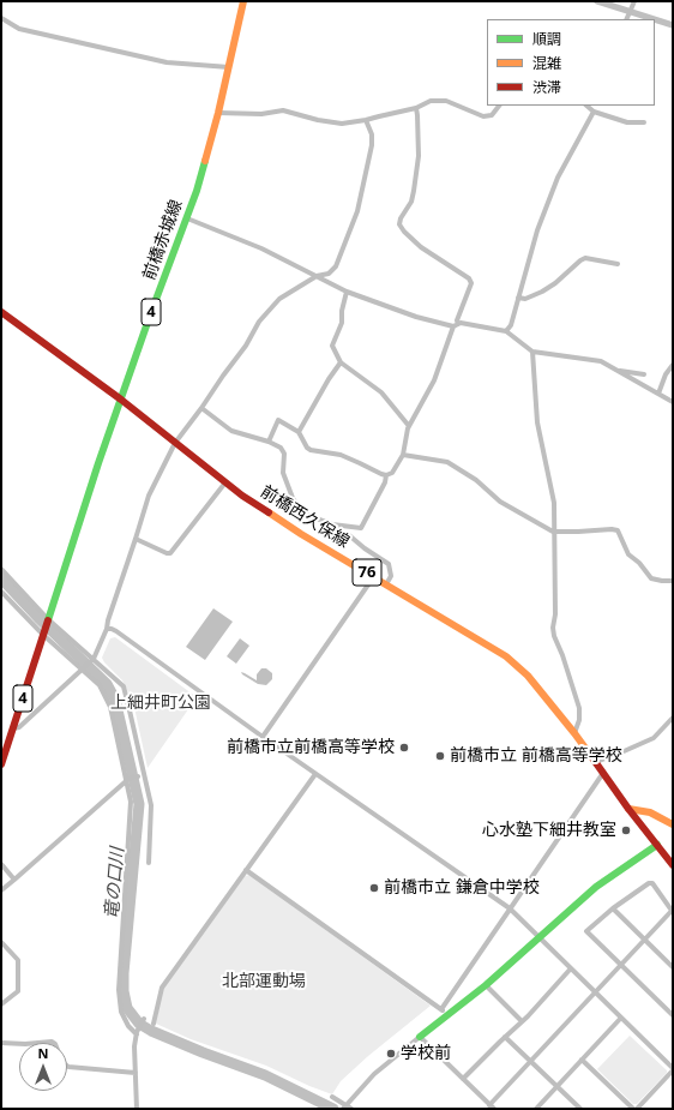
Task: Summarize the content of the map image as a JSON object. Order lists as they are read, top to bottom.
{
  "streets": {
    "main road": [
      "前橋赤城線",
      "4",
      "前橋西久保線",
      "76"
    ]
  },
  "crossings": [
    ["前橋赤城線", "4"],
    ["前橋赤城線", "前橋西久保線"]
  ],
  "water": ["竜の口川"],
  "parks": ["上細井町公園", "北部運動場"],
  "places": [
    "前橋市立前橋高等学校",
    "前橋市立 前橋高等学校",
    "心水塾下細井教室",
    "前橋市立 鎌倉中学校",
    "学校前"
  ],
  "legend": ["順調", "混雑", "渋滞"],
  "north": "top"
}
